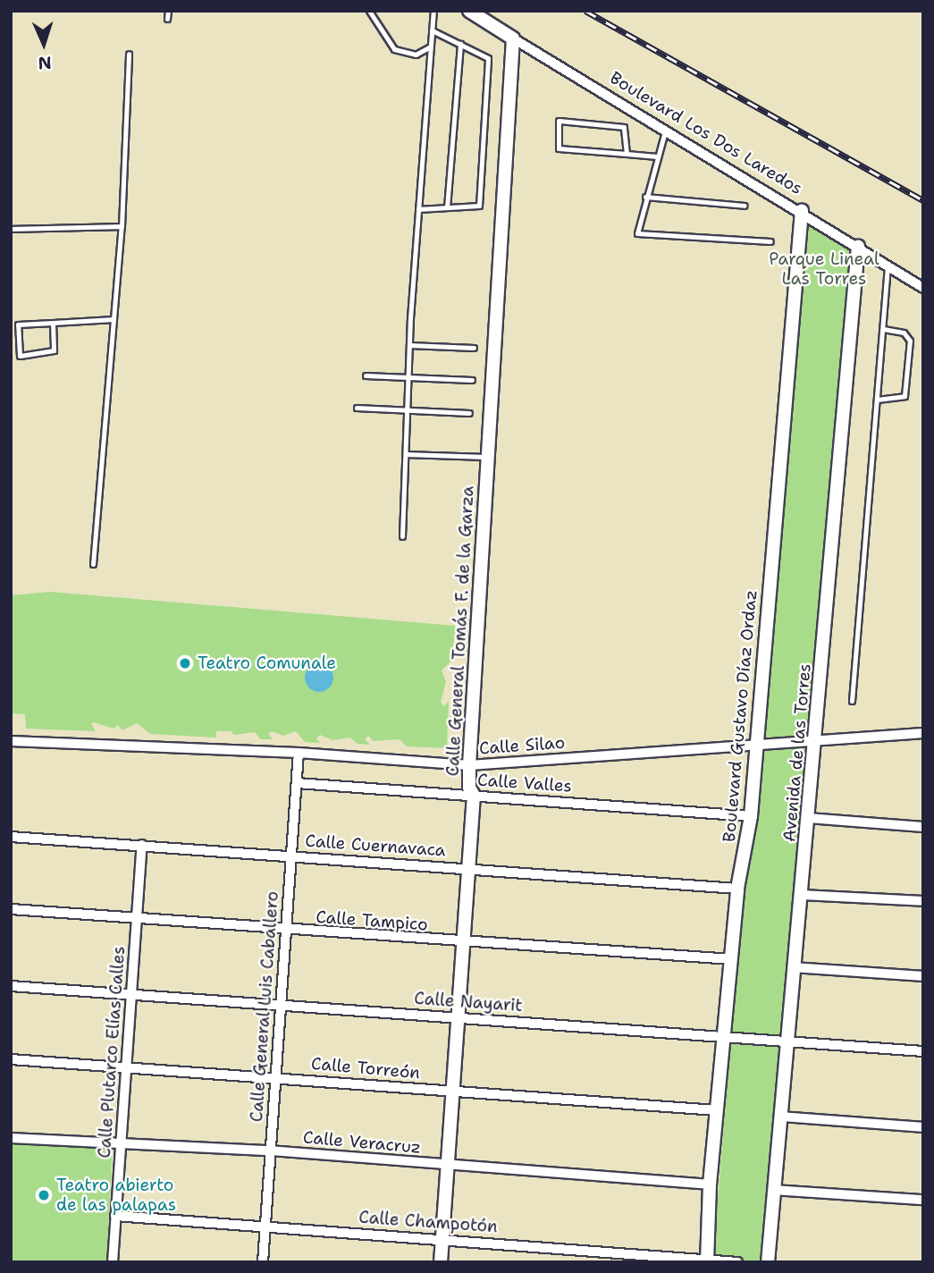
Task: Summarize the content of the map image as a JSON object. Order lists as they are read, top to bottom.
{
  "streets": {
    "street": [
      "Boulevard Los Dos Laredos",
      "Calle General Tomás F. de la Garza",
      "Boulevard Gustavo Díaz Ordaz",
      "Calle Silao",
      "Avenida de las Torres",
      "Calle Valles",
      "Calle Cuernavaca",
      "Calle Tampico",
      "Calle Nayarit",
      "Calle General Luis Caballero",
      "Calle Plutarco Elías Calles",
      "Calle Torreón",
      "Calle Veracruz",
      "Calle Champotón"
    ]
  },
  "crossings": [
    ["Boulevard Los Dos Laredos", "Calle General Tomás F. de la Garza"],
    ["Boulevard Los Dos Laredos", "Boulevard Gustavo Díaz Ordaz"],
    ["Boulevard Los Dos Laredos", "Avenida de las Torres"],
    ["Calle General Tomás F. de la Garza", "Calle Silao"],
    ["Calle General Tomás F. de la Garza", "Calle Valles"],
    ["Calle General Tomás F. de la Garza", "Calle Cuernavaca"],
    ["Calle General Tomás F. de la Garza", "Calle Tampico"],
    ["Calle General Tomás F. de la Garza", "Calle Nayarit"],
    ["Calle General Tomás F. de la Garza", "Calle Torreón"],
    ["Calle General Tomás F. de la Garza", "Calle Veracruz"],
    ["Calle General Tomás F. de la Garza", "Calle Champotón"],
    ["Boulevard Gustavo Díaz Ordaz", "Calle Silao"],
    ["Boulevard Gustavo Díaz Ordaz", "Calle Valles"],
    ["Boulevard Gustavo Díaz Ordaz", "Calle Cuernavaca"],
    ["Boulevard Gustavo Díaz Ordaz", "Calle Tampico"],
    ["Boulevard Gustavo Díaz Ordaz", "Calle Nayarit"],
    ["Boulevard Gustavo Díaz Ordaz", "Calle Torreón"],
    ["Boulevard Gustavo Díaz Ordaz", "Calle Veracruz"],
    ["Boulevard Gustavo Díaz Ordaz", "Calle Champotón"],
    ["Calle Silao", "Avenida de las Torres"],
    ["Calle Silao", "Calle General Luis Caballero"],
    ["Avenida de las Torres", "Calle Nayarit"],
    ["Calle Valles", "Calle General Luis Caballero"],
    ["Calle Cuernavaca", "Calle General Luis Caballero"],
    ["Calle Cuernavaca", "Calle Plutarco Elías Calles"],
    ["Calle Tampico", "Calle General Luis Caballero"],
    ["Calle Tampico", "Calle Plutarco Elías Calles"],
    ["Calle Nayarit", "Calle General Luis Caballero"],
    ["Calle Nayarit", "Calle Plutarco Elías Calles"],
    ["Calle General Luis Caballero", "Calle Torreón"],
    ["Calle General Luis Caballero", "Calle Veracruz"],
    ["Calle General Luis Caballero", "Calle Champotón"],
    ["Calle Plutarco Elías Calles", "Calle Torreón"],
    ["Calle Plutarco Elías Calles", "Calle Veracruz"],
    ["Calle Plutarco Elías Calles", "Calle Champotón"]
  ],
  "parks": ["Parque Lineal Las Torres"],
  "places": ["Teatro Comunale", "Teatro abierto de las palapas"],
  "north": "bottom"
}
